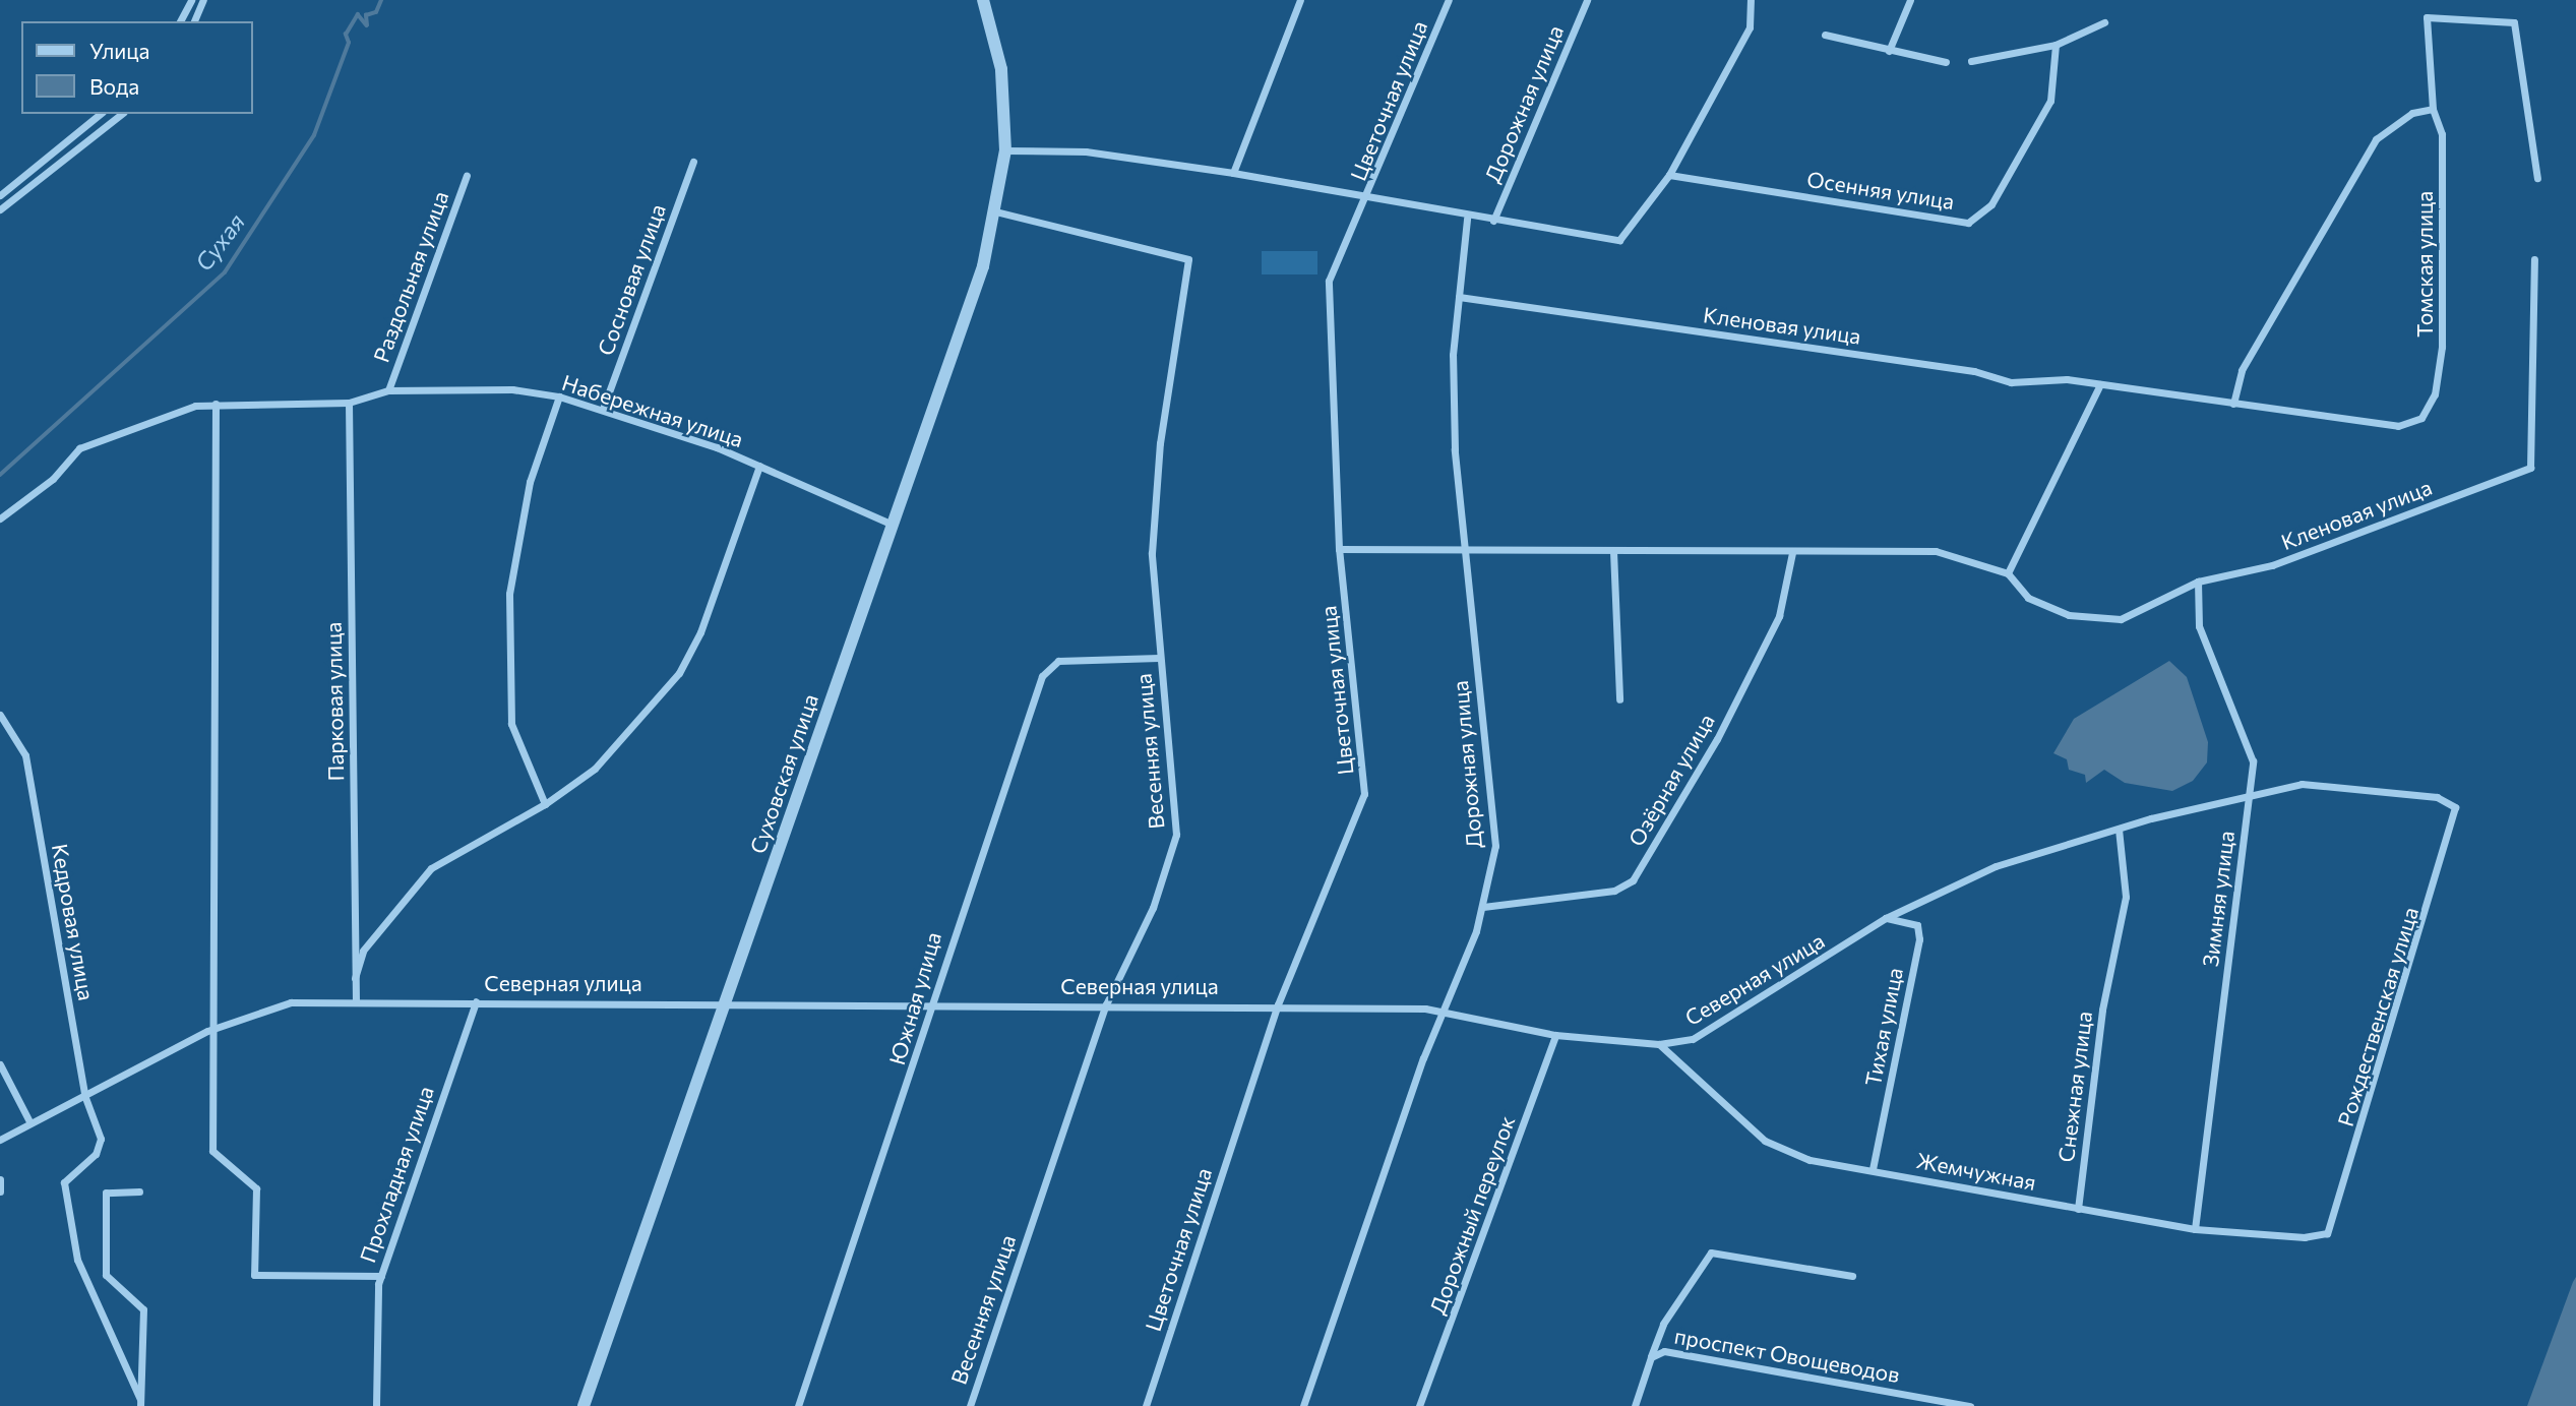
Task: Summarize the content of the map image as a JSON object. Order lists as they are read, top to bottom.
{
  "streets": {
    "street": [
      "Цветочная улица",
      "Дорожная улица",
      "Осенняя улица",
      "Томская улица",
      "Раздольная улица",
      "Сосновая улица",
      "Кленовая улица",
      "Набережная улица",
      "Парковая улица",
      "Весенняя улица",
      "Суховская улица",
      "Озёрная улица",
      "Зимняя улица",
      "Кедровая улица",
      "Северная улица",
      "Южная улица",
      "Рождественская улица",
      "Тихая улица",
      "Снежная улица",
      "Жемчужная",
      "Прохладная улица",
      "Дорожный переулок",
      "проспект Овощеводов"
    ]
  },
  "crossings": [
    ["Цветочная улица", "Северная улица"],
    ["Дорожная улица", "Кленовая улица"],
    ["Дорожная улица", "Озёрная улица"],
    ["Дорожная улица", "Северная улица"],
    ["Томская улица", "Кленовая улица"],
    ["Раздольная улица", "Набережная улица"],
    ["Сосновая улица", "Набережная улица"],
    ["Кленовая улица", "Зимняя улица"],
    ["Набережная улица", "Парковая улица"],
    ["Набережная улица", "Суховская улица"],
    ["Парковая улица", "Северная улица"],
    ["Весенняя улица", "Суховская улица"],
    ["Весенняя улица", "Северная улица"],
    ["Весенняя улица", "Южная улица"],
    ["Суховская улица", "Северная улица"],
    ["Зимняя улица", "Северная улица"],
    ["Зимняя улица", "Жемчужная"],
    ["Кедровая улица", "Северная улица"],
    ["Северная улица", "Южная улица"],
    ["Северная улица", "Рождественская улица"],
    ["Северная улица", "Тихая улица"],
    ["Северная улица", "Снежная улица"],
    ["Северная улица", "Жемчужная"],
    ["Северная улица", "Прохладная улица"],
    ["Северная улица", "Дорожный переулок"],
    ["Рождественская улица", "Жемчужная"],
    ["Тихая улица", "Жемчужная"],
    ["Снежная улица", "Жемчужная"]
  ],
  "water": ["Сухая"],
  "legend": ["Улица", "Вода"]
}
